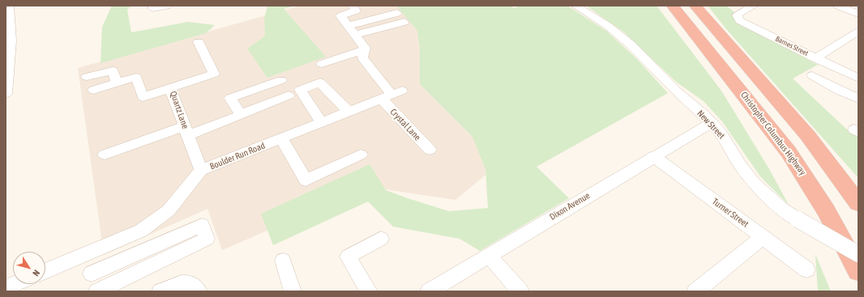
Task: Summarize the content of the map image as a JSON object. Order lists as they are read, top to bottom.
{
  "streets": {
    "highway": ["Christopher Columbus Highway"],
    "street": [
      "Barnes Street",
      "Quartz Lane",
      "Crystal Lane",
      "New Street",
      "Boulder Run Road",
      "Dixon Avenue",
      "Turner Street"
    ]
  },
  "crossings": [
    ["Quartz Lane", "Boulder Run Road"],
    ["Crystal Lane", "Boulder Run Road"],
    ["New Street", "Dixon Avenue"],
    ["Dixon Avenue", "Turner Street"]
  ],
  "north": "bottom right"
}
